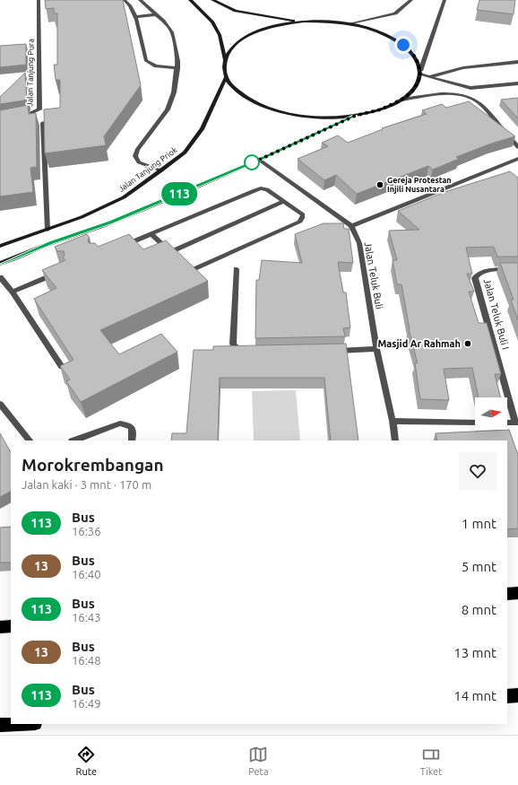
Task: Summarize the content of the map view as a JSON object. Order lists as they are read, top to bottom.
{
  "streets": {
    "main road": ["Jalan Tanjung Priok"],
    "street": ["Jalan Tanjung Pura", "Jalan Teluk Buli", "Jalan Teluk Buli I"]
  },
  "places": ["Gereja Protestan Injili Nusantara", "Masjid Ar Rahmah"],
  "lines": ["bus line 113"],
  "north": "right",
  "page": {
    "on_map": "113",
    "heading": ["Morokrembangan", "Jalan kaki · 3 mnt · 170 m"],
    "list": [
      {
        "mark": "113",
        "name": "Bus",
        "note": "16:36",
        "value": "1 mnt"
      },
      {
        "mark": "13",
        "name": "Bus",
        "note": "16:40",
        "value": "5 mnt"
      },
      {
        "mark": "113",
        "name": "Bus",
        "note": "16:43",
        "value": "8 mnt"
      },
      {
        "mark": "13",
        "name": "Bus",
        "note": "16:48",
        "value": "13 mnt"
      },
      {
        "mark": "113",
        "name": "Bus",
        "note": "16:49",
        "value": "14 mnt"
      }
    ],
    "tabs": ["Rute", "Peta", "Tiket"]
  }
}
